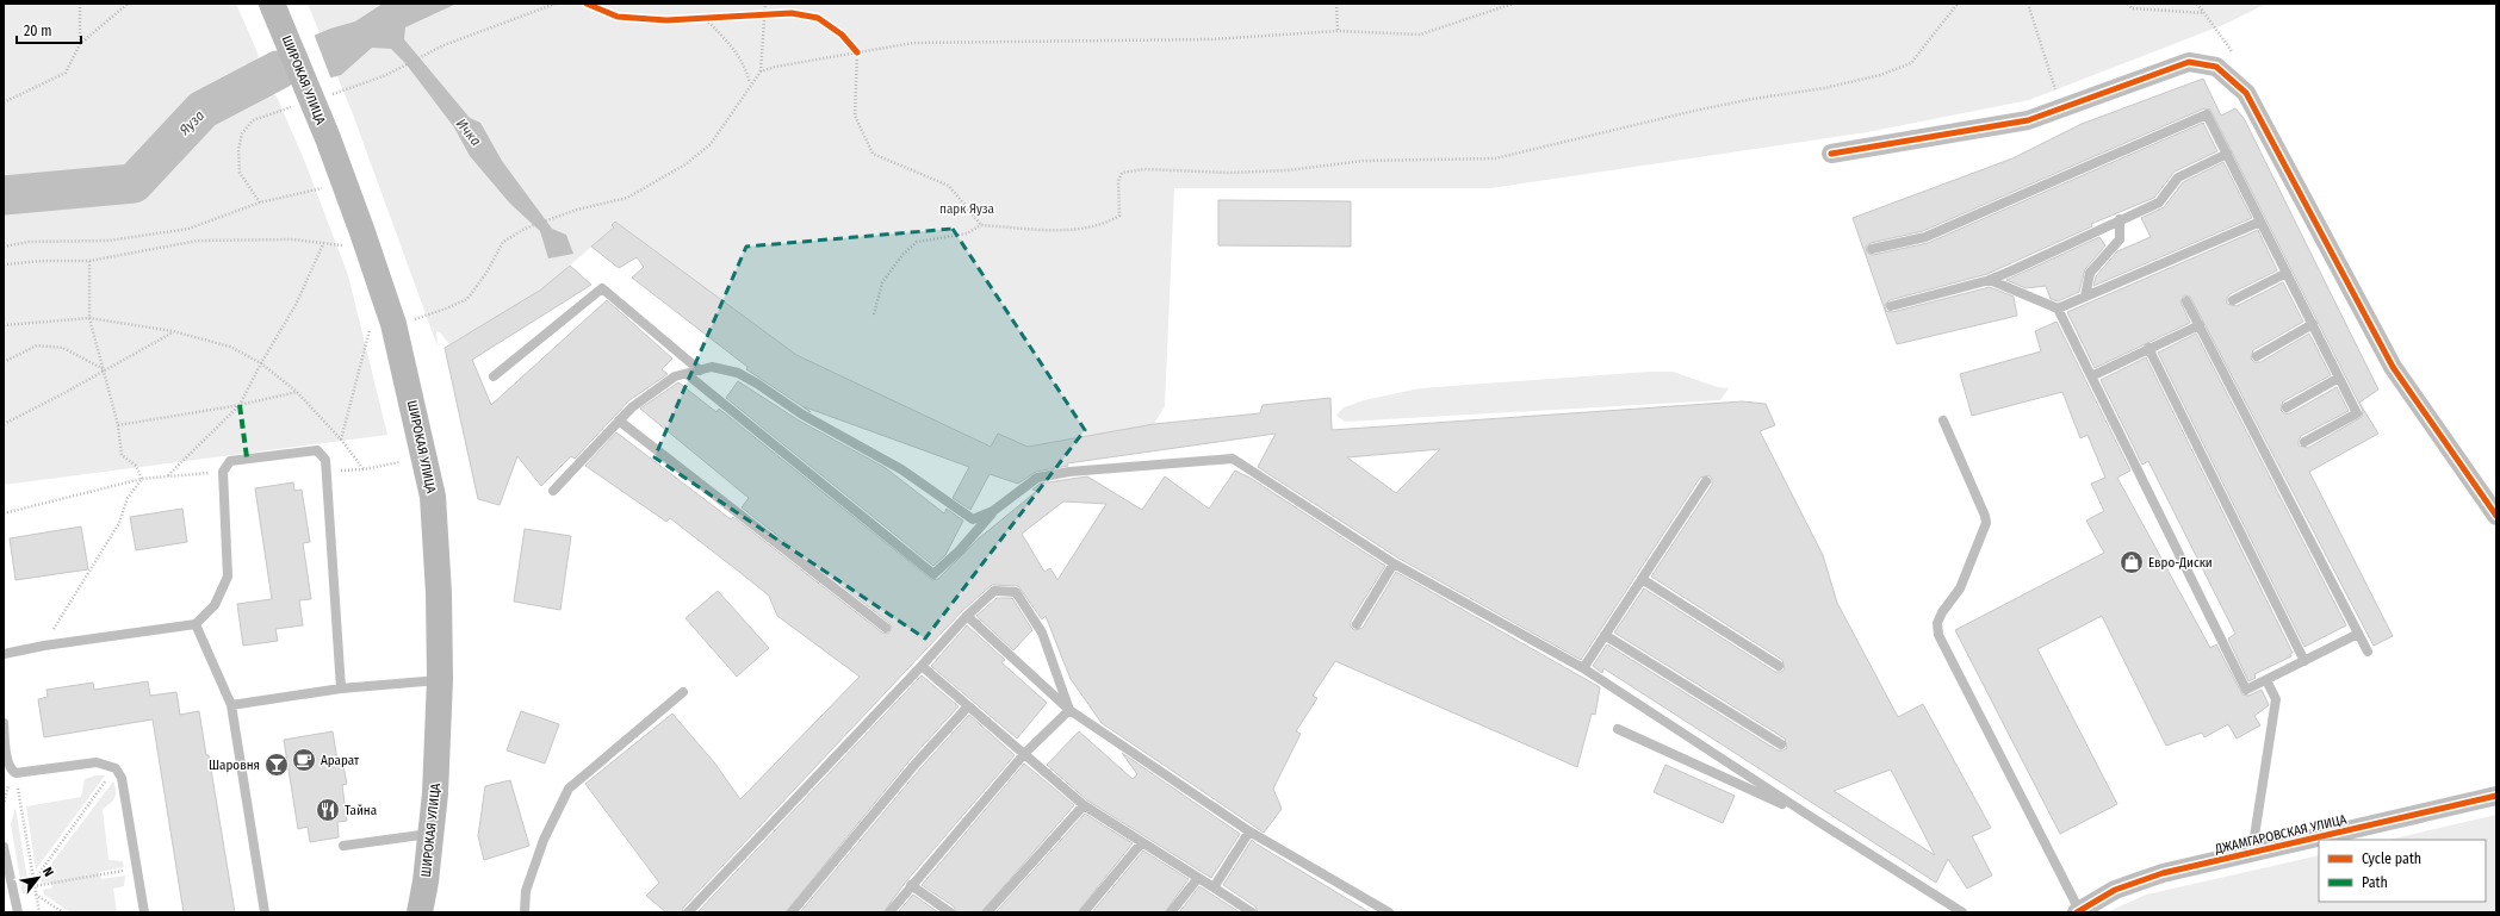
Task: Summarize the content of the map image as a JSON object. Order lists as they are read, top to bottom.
{
  "streets": {
    "main road": ["ШИРОКАЯ УЛИЦА"],
    "street": ["ДЖАМГАРОВСКАЯ УЛИЦА"]
  },
  "water": ["Яуза", "Ичка"],
  "parks": ["парк Яуза"],
  "places": {
    "shop": ["Евро-Диски"],
    "cafe": ["Арарат"],
    "bar": ["Шаровня"],
    "restaurant": ["Тайна"]
  },
  "legend": ["Cycle path", "Path"],
  "scale_bar": "20 m",
  "north": "top right"
}
